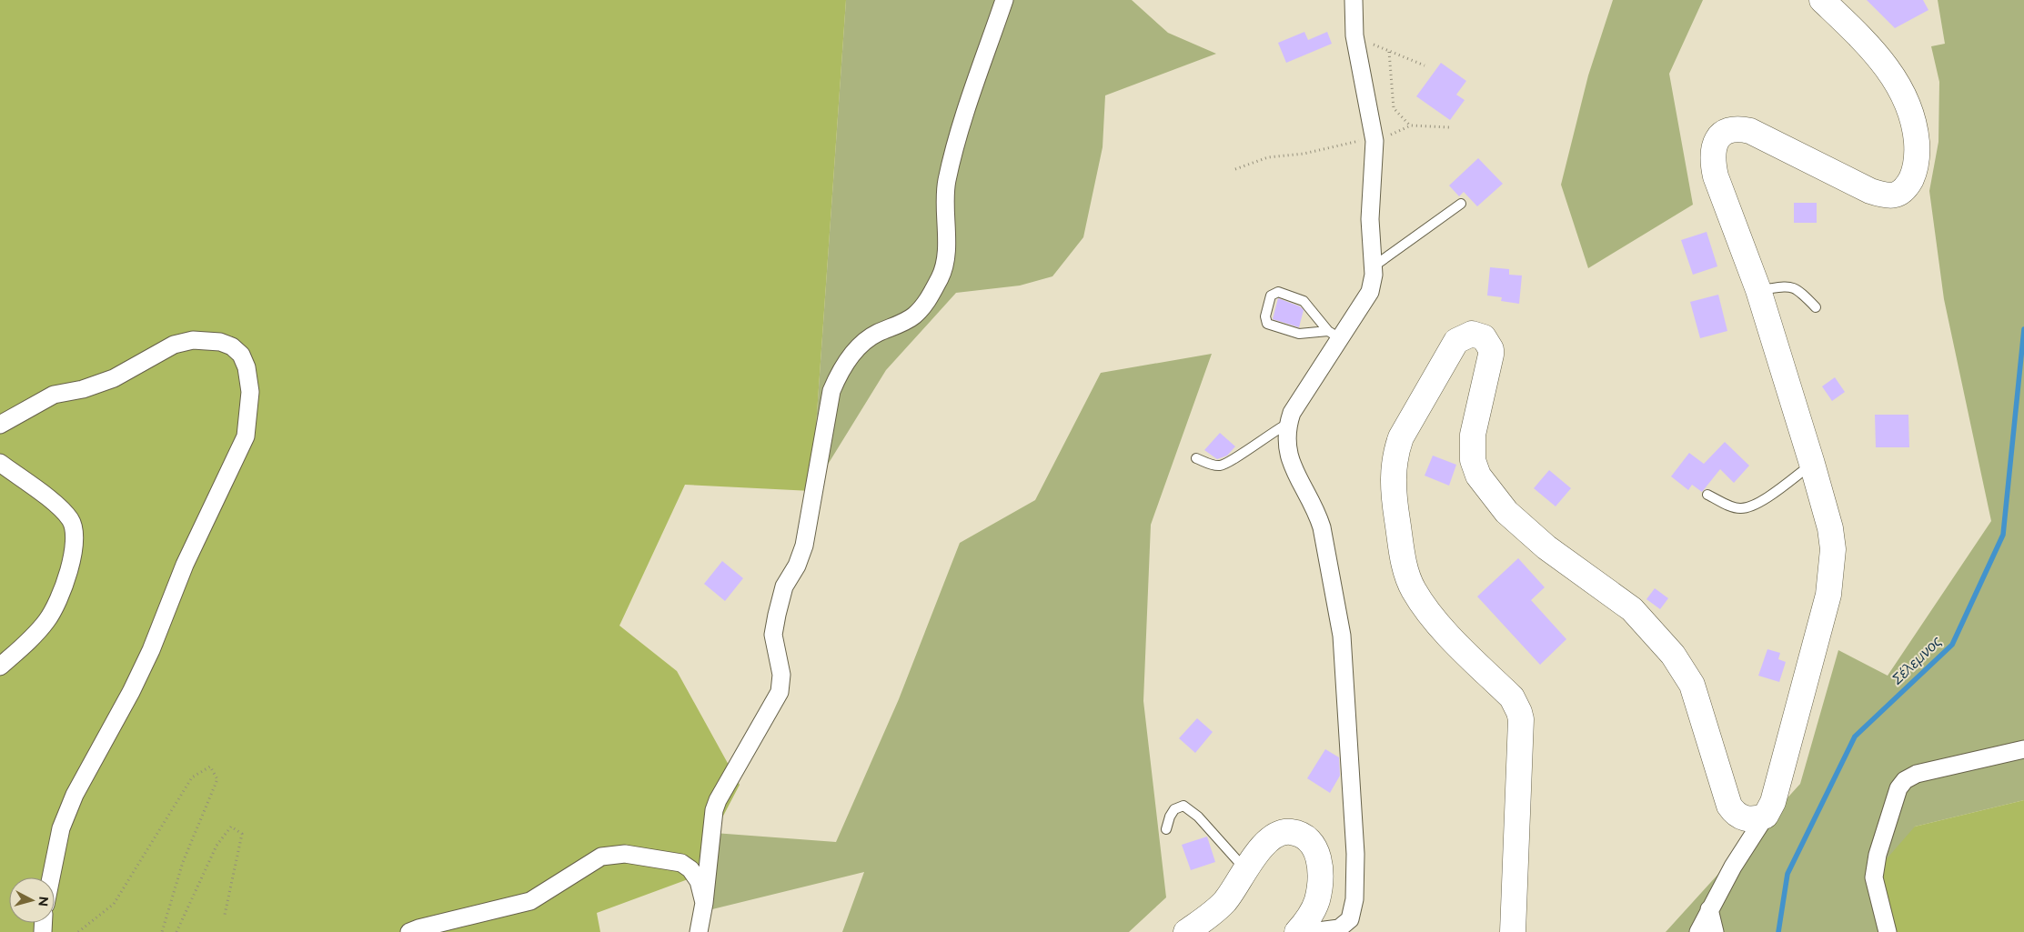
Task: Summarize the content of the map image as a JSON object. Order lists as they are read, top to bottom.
{
  "water": ["Σέλεμνος"],
  "north": "right"
}
